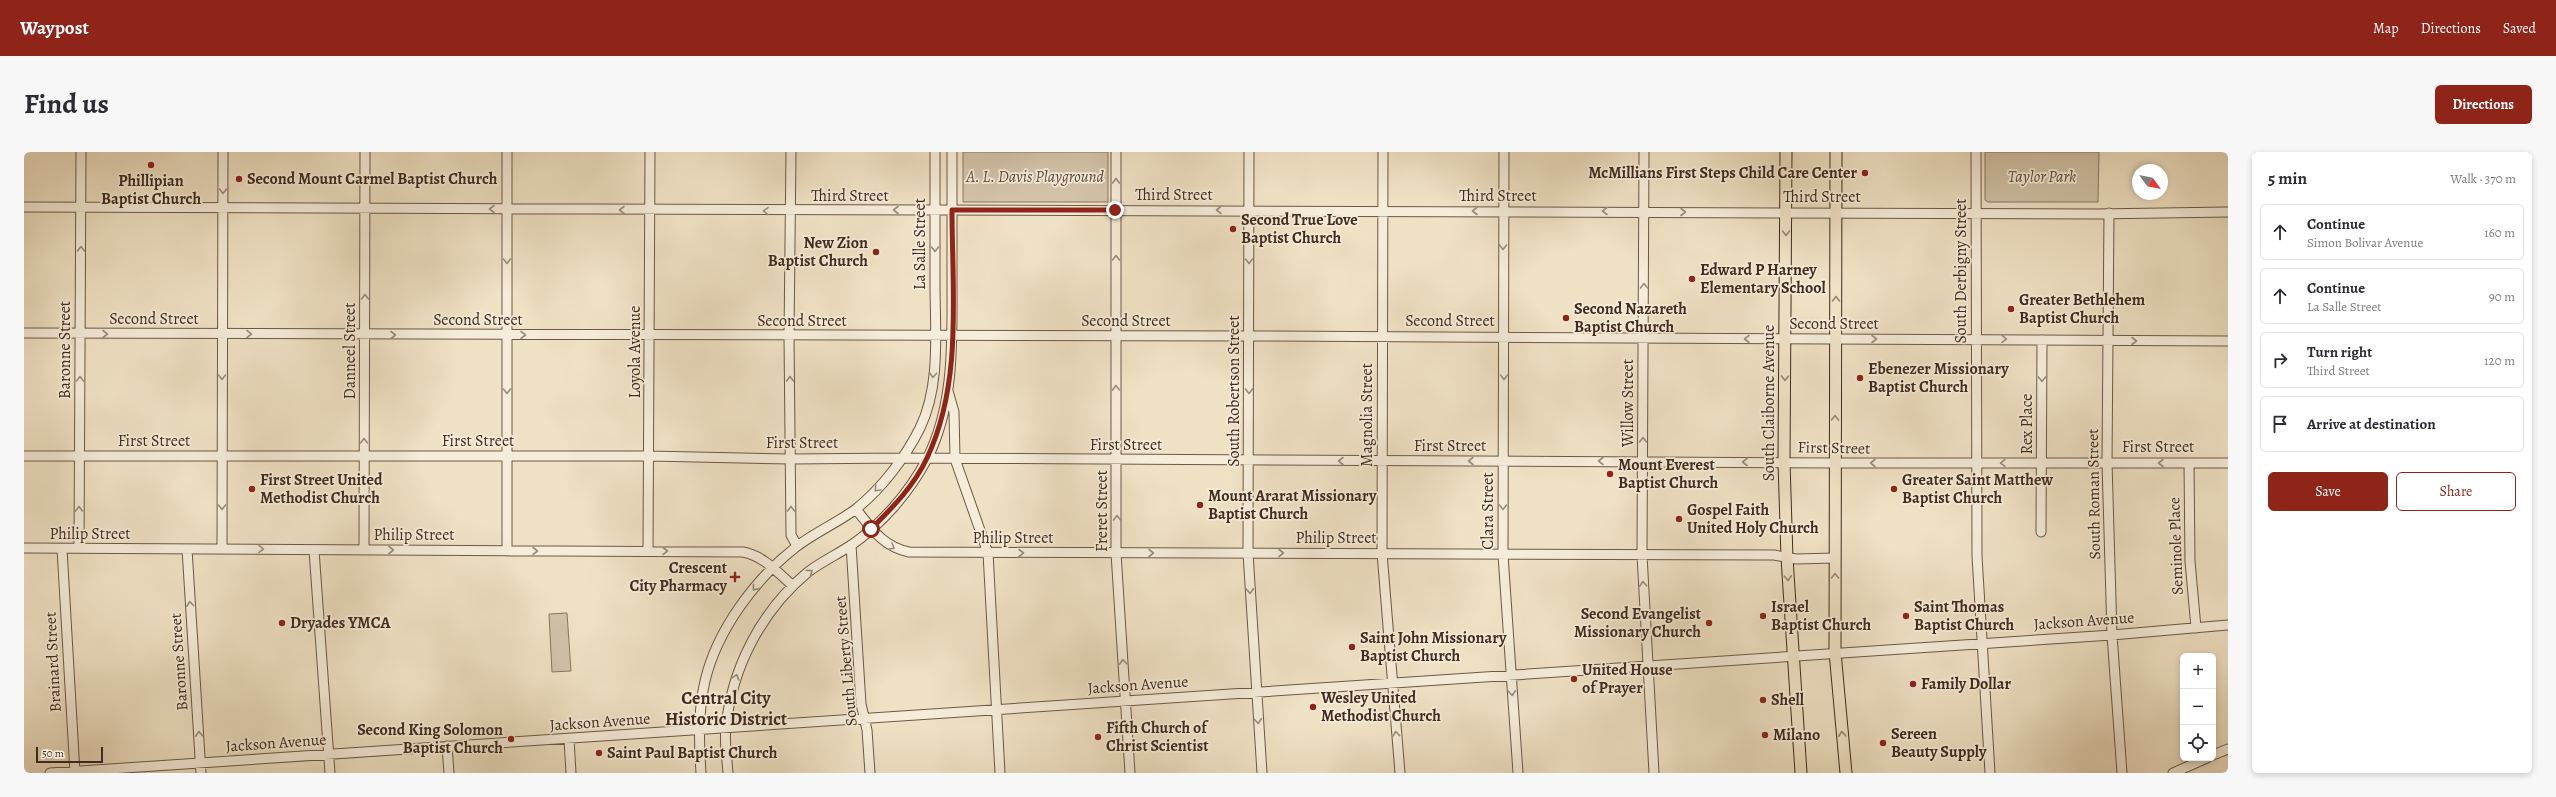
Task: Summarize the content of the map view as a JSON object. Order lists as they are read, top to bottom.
{
  "streets": {
    "main road": ["South Claiborne Avenue"],
    "street": [
      "Third Street",
      "La Salle Street",
      "South Derbigny Street",
      "Second Street",
      "Baronne Street",
      "Danneel Street",
      "Loyola Avenue",
      "South Robertson Street",
      "Willow Street",
      "Magnolia Street",
      "Rex Place",
      "First Street",
      "South Roman Street",
      "Freret Street",
      "Clara Street",
      "Philip Street",
      "Seminole Place",
      "Jackson Avenue",
      "South Liberty Street",
      "Brainard Street"
    ]
  },
  "crossings": [
    ["Third Street", "La Salle Street"],
    ["Third Street", "South Derbigny Street"],
    ["Third Street", "Baronne Street"],
    ["Third Street", "Danneel Street"],
    ["Third Street", "Loyola Avenue"],
    ["Third Street", "South Robertson Street"],
    ["Third Street", "Willow Street"],
    ["Third Street", "South Claiborne Avenue"],
    ["Third Street", "Magnolia Street"],
    ["Third Street", "South Roman Street"],
    ["Third Street", "Freret Street"],
    ["Third Street", "Clara Street"],
    ["La Salle Street", "Second Street"],
    ["La Salle Street", "First Street"],
    ["La Salle Street", "Philip Street"],
    ["La Salle Street", "Jackson Avenue"],
    ["La Salle Street", "South Liberty Street"],
    ["South Derbigny Street", "Second Street"],
    ["South Derbigny Street", "First Street"],
    ["South Derbigny Street", "Jackson Avenue"],
    ["Second Street", "Baronne Street"],
    ["Second Street", "Danneel Street"],
    ["Second Street", "Loyola Avenue"],
    ["Second Street", "South Robertson Street"],
    ["Second Street", "Willow Street"],
    ["Second Street", "South Claiborne Avenue"],
    ["Second Street", "Magnolia Street"],
    ["Second Street", "Rex Place"],
    ["Second Street", "South Roman Street"],
    ["Second Street", "Freret Street"],
    ["Second Street", "Clara Street"],
    ["Baronne Street", "First Street"],
    ["Baronne Street", "Philip Street"],
    ["Baronne Street", "Jackson Avenue"],
    ["Danneel Street", "First Street"],
    ["Danneel Street", "Philip Street"],
    ["Loyola Avenue", "First Street"],
    ["Loyola Avenue", "Philip Street"],
    ["South Robertson Street", "First Street"],
    ["South Robertson Street", "Philip Street"],
    ["South Robertson Street", "Jackson Avenue"],
    ["Willow Street", "First Street"],
    ["Willow Street", "Philip Street"],
    ["Willow Street", "Jackson Avenue"],
    ["South Claiborne Avenue", "First Street"],
    ["South Claiborne Avenue", "Philip Street"],
    ["South Claiborne Avenue", "Jackson Avenue"],
    ["Magnolia Street", "First Street"],
    ["Magnolia Street", "Philip Street"],
    ["Magnolia Street", "Jackson Avenue"],
    ["Rex Place", "First Street"],
    ["First Street", "South Roman Street"],
    ["First Street", "Freret Street"],
    ["First Street", "Clara Street"],
    ["First Street", "Seminole Place"],
    ["South Roman Street", "Jackson Avenue"],
    ["Freret Street", "Philip Street"],
    ["Freret Street", "Jackson Avenue"],
    ["Clara Street", "Philip Street"],
    ["Clara Street", "Jackson Avenue"],
    ["Philip Street", "Brainard Street"],
    ["Seminole Place", "Jackson Avenue"],
    ["Jackson Avenue", "South Liberty Street"],
    ["Jackson Avenue", "Brainard Street"]
  ],
  "one_way": [
    "Baronne Street",
    "Danneel Street",
    "South Robertson Street",
    "Willow Street",
    "Rex Place",
    "First Street",
    "Freret Street",
    "Clara Street",
    "Philip Street"
  ],
  "districts": ["Central City Historic District"],
  "parks": ["A. L. Davis Playground", "Taylor Park"],
  "places": {
    "other": [
      "Phillipian Baptist Church",
      "McMillians First Steps Child Care Center",
      "Second Mount Carmel Baptist Church",
      "Second True Love Baptist Church",
      "New Zion Baptist Church",
      "Edward P Harney Elementary School",
      "Greater Bethlehem Baptist Church",
      "Second Nazareth Baptist Church",
      "Ebenezer Missionary Baptist Church",
      "Mount Everest Baptist Church",
      "First Street United Methodist Church",
      "Greater Saint Matthew Baptist Church",
      "Mount Ararat Missionary Baptist Church",
      "Gospel Faith United Holy Church",
      "Israel Baptist Church",
      "Saint Thomas Baptist Church",
      "Dryades YMCA",
      "Second Evangelist Missionary Church",
      "Saint John Missionary Baptist Church",
      "United House of Prayer",
      "Family Dollar",
      "Shell",
      "Wesley United Methodist Church",
      "Milano",
      "Fifth Church of Christ Scientist",
      "Second King Solomon Baptist Church",
      "Sereen Beauty Supply",
      "Saint Paul Baptist Church"
    ],
    "health": ["Crescent City Pharmacy"]
  },
  "scale_bar": "50 m",
  "north": "bottom right",
  "page": {
    "header": "Waypost",
    "nav": ["Map", "Directions", "Saved"],
    "title": "Find us",
    "buttons": [
      "Directions",
      ["Save", "Share"]
    ],
    "heading": ["5 min", "Walk · 370 m"],
    "list": [
      ["Continue", "Simon Bolivar Avenue", "160 m"],
      ["Continue", "La Salle Street", "90 m"],
      ["Turn right", "Third Street", "120 m"],
      "Arrive at destination"
    ],
    "map_buttons": ["+", "−"],
    "scale": "50 m"
  }
}
